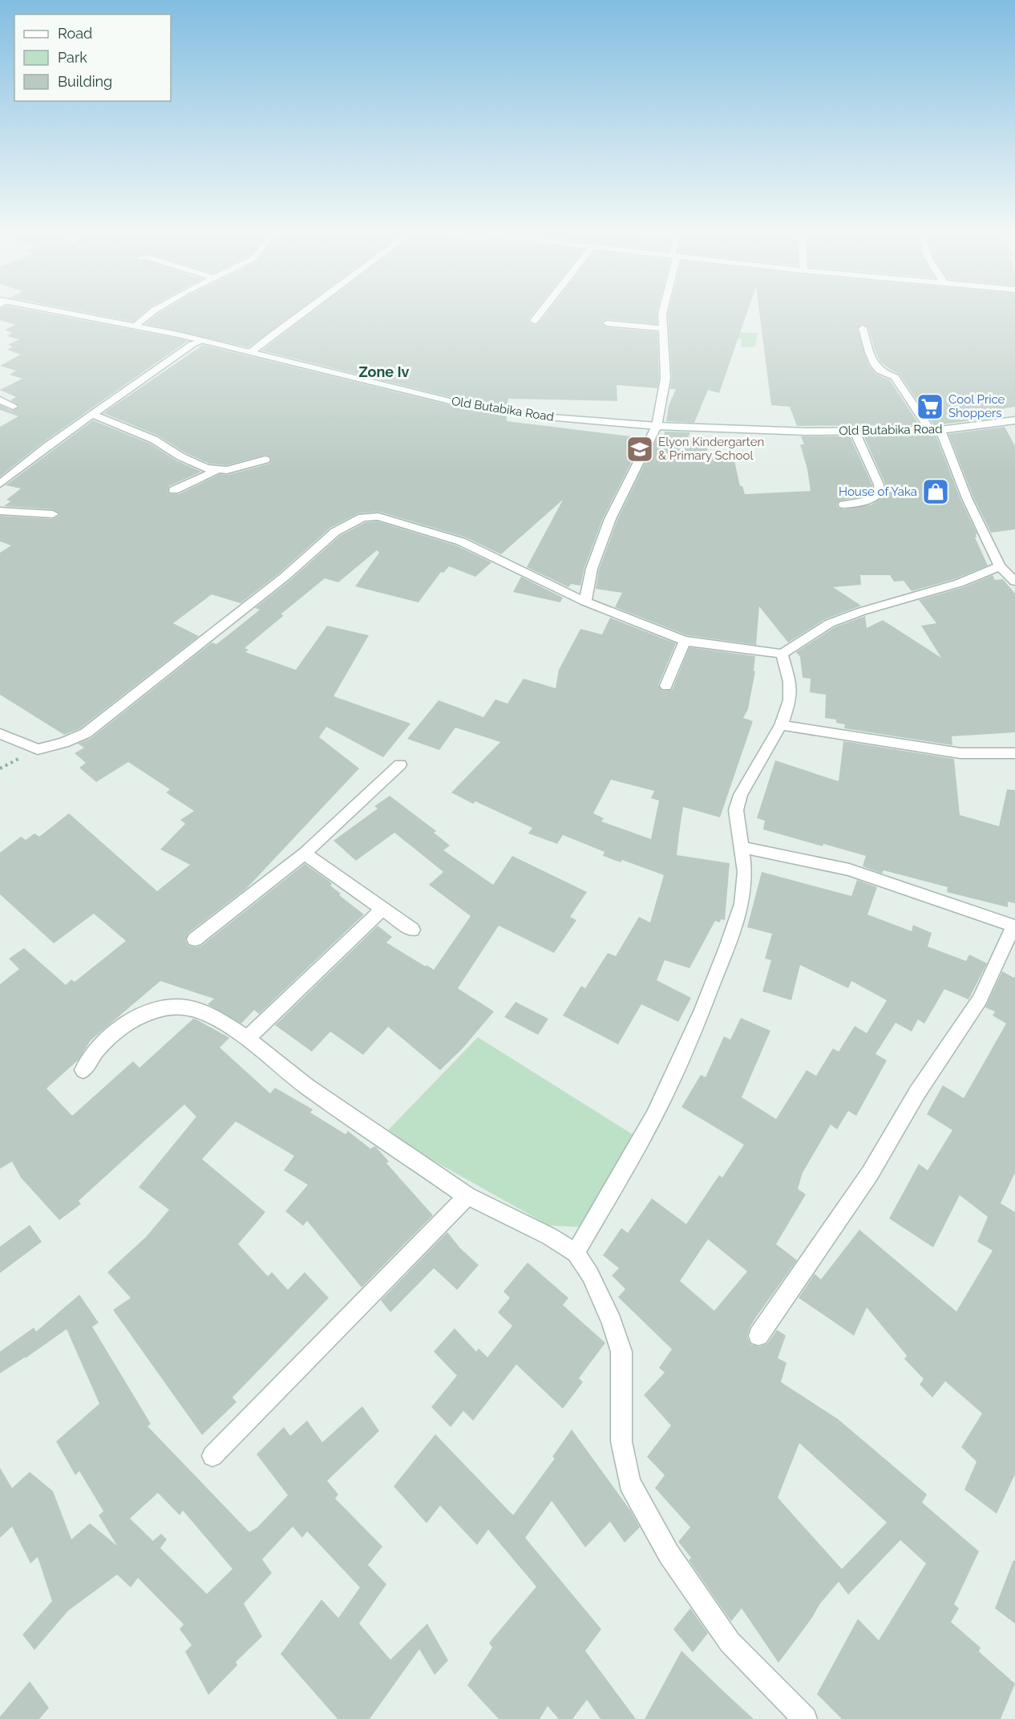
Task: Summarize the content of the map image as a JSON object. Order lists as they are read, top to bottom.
{
  "streets": {
    "street": ["Old Butabika Road"]
  },
  "districts": ["Zone Iv"],
  "places": {
    "supermarket": ["Cool Price Shoppers"],
    "school or university": ["Elyon Kindergarten & Primary School"],
    "shop": ["House of Yaka"]
  },
  "legend": ["Road", "Park", "Building"]
}
